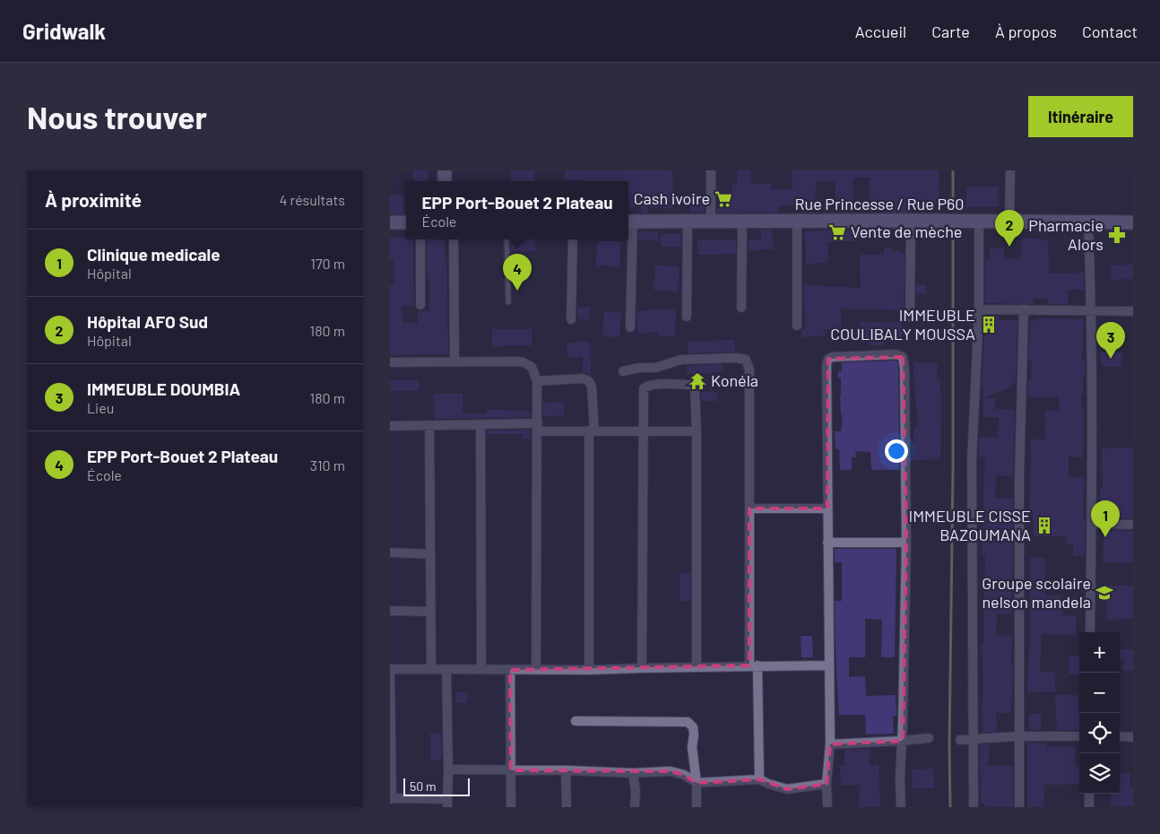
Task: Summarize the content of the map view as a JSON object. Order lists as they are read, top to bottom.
{
  "streets": {
    "street": ["Rue Princesse / Rue P60"]
  },
  "places": {
    "supermarket": ["Cash ivoire", "Vente de mèche"],
    "pharmacy": ["Pharmacie Alors"],
    "building": ["IMMEUBLE COULIBALY MOUSSA", "IMMEUBLE CISSE BAZOUMANA"],
    "temple": ["Konéla"],
    "school or university": ["Groupe scolaire nelson mandela"]
  },
  "scale_bar": "50 m",
  "page": {
    "header": "Gridwalk",
    "nav": [
      "Accueil",
      "Carte",
      "À propos",
      "Contact"
    ],
    "buttons": "Itinéraire",
    "title": "Nous trouver",
    "heading": ["À proximité", "4 résultats"],
    "popup": ["EPP Port-Bouet 2 Plateau", "École"],
    "pins": [
      "2",
      "4",
      "3",
      "1"
    ],
    "list": [
      {
        "mark": "1",
        "name": "Clinique medicale",
        "note": "Hôpital",
        "value": "170 m"
      },
      {
        "mark": "2",
        "name": "Hôpital AFO Sud",
        "note": "Hôpital",
        "value": "180 m"
      },
      {
        "mark": "3",
        "name": "IMMEUBLE DOUMBIA",
        "note": "Lieu",
        "value": "180 m"
      },
      {
        "mark": "4",
        "name": "EPP Port-Bouet 2 Plateau",
        "note": "École",
        "value": "310 m"
      }
    ],
    "map_buttons": ["+", "−"],
    "scale": "50 m"
  }
}
